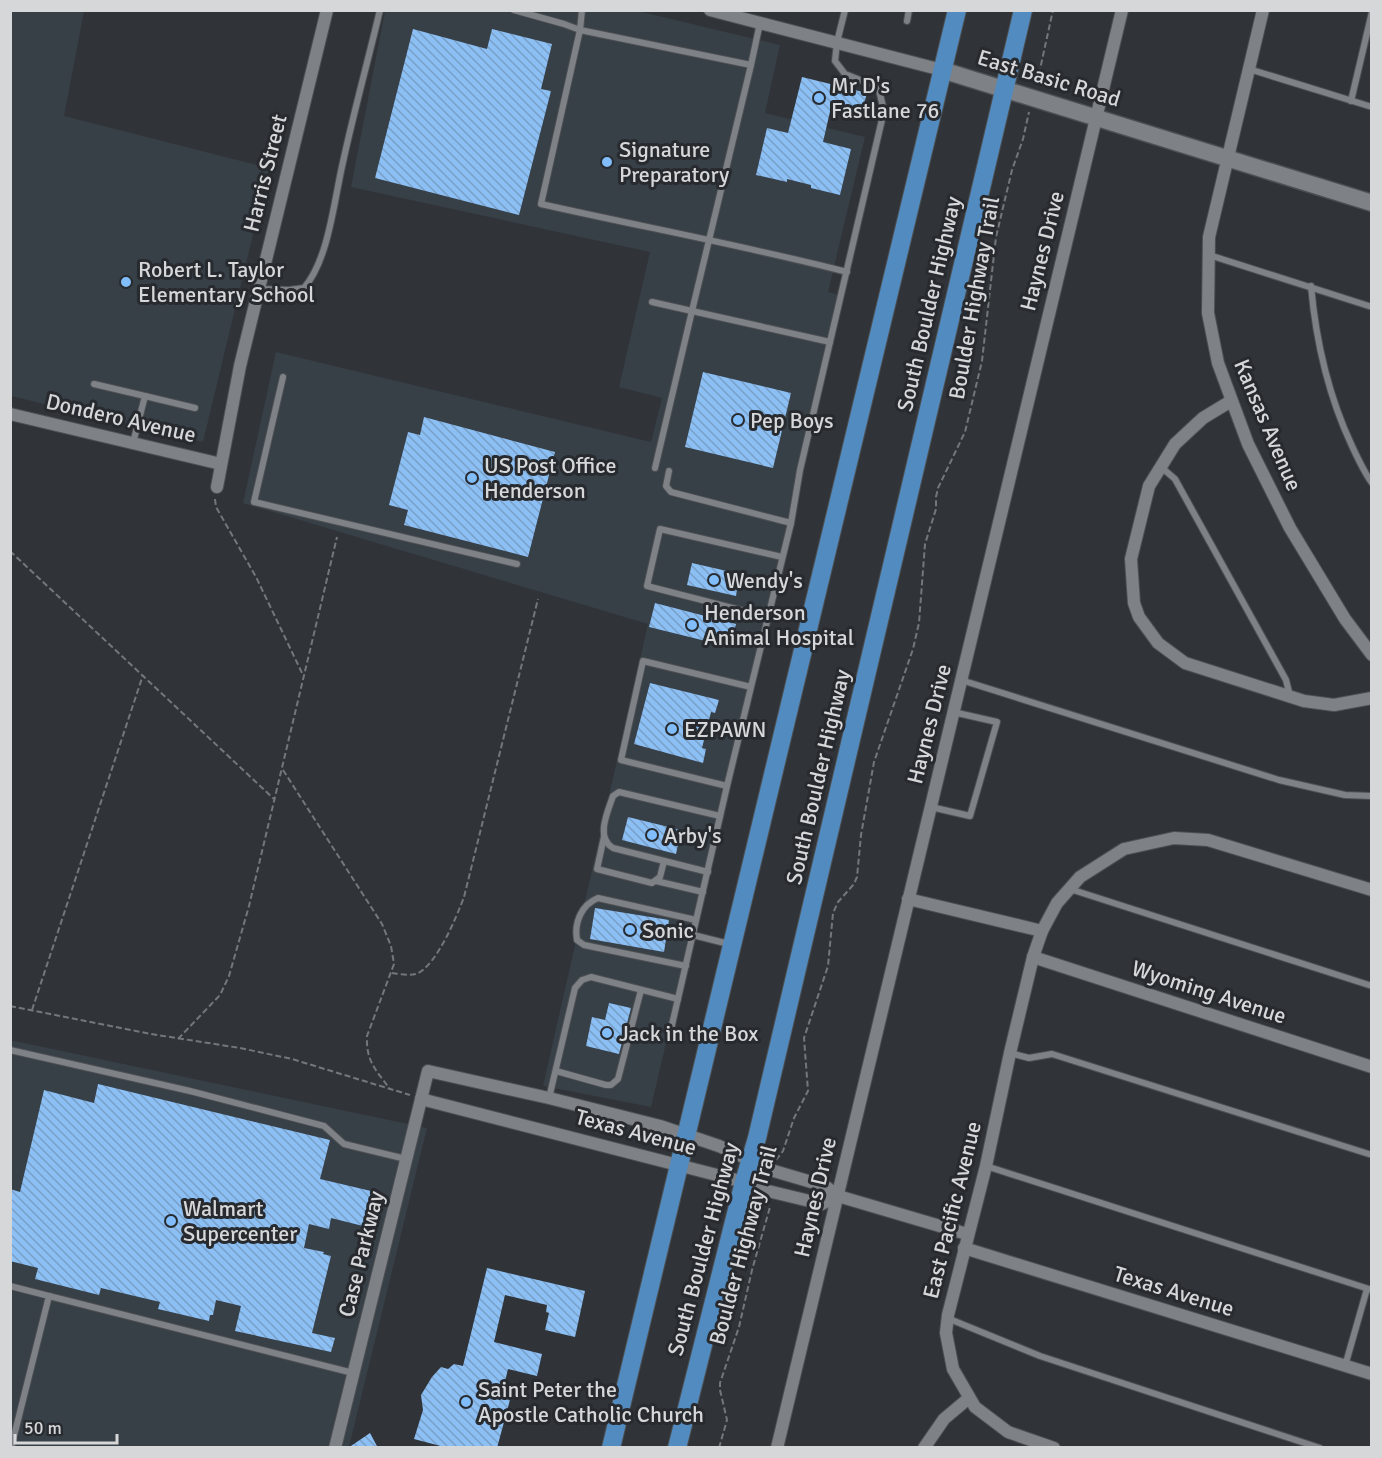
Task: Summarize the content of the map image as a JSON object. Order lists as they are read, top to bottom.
{
  "streets": {
    "main road": ["South Boulder Highway"],
    "street": [
      "East Basic Road",
      "Harris Street",
      "Haynes Drive",
      "Dondero Avenue",
      "Kansas Avenue",
      "Wyoming Avenue",
      "Texas Avenue",
      "East Pacific Avenue",
      "Case Parkway"
    ],
    "path": ["Boulder Highway Trail"]
  },
  "crossings": [
    ["East Basic Road", "Haynes Drive"],
    ["East Basic Road", "Boulder Highway Trail"],
    ["East Basic Road", "South Boulder Highway"],
    ["East Basic Road", "Kansas Avenue"],
    ["Harris Street", "Dondero Avenue"],
    ["Haynes Drive", "Texas Avenue"],
    ["Boulder Highway Trail", "Texas Avenue"],
    ["South Boulder Highway", "Texas Avenue"],
    ["Wyoming Avenue", "East Pacific Avenue"],
    ["Texas Avenue", "East Pacific Avenue"],
    ["Texas Avenue", "Case Parkway"]
  ],
  "places": [
    "Mr D's Fastlane 76",
    "Signature Preparatory",
    "Robert L. Taylor Elementary School",
    "Pep Boys",
    "US Post Office Henderson",
    "Wendy's",
    "Henderson Animal Hospital",
    "EZPAWN",
    "Arby's",
    "Sonic",
    "Jack in the Box",
    "Walmart Supercenter",
    "Saint Peter the Apostle Catholic Church"
  ],
  "scale_bar": "50 m"
}
